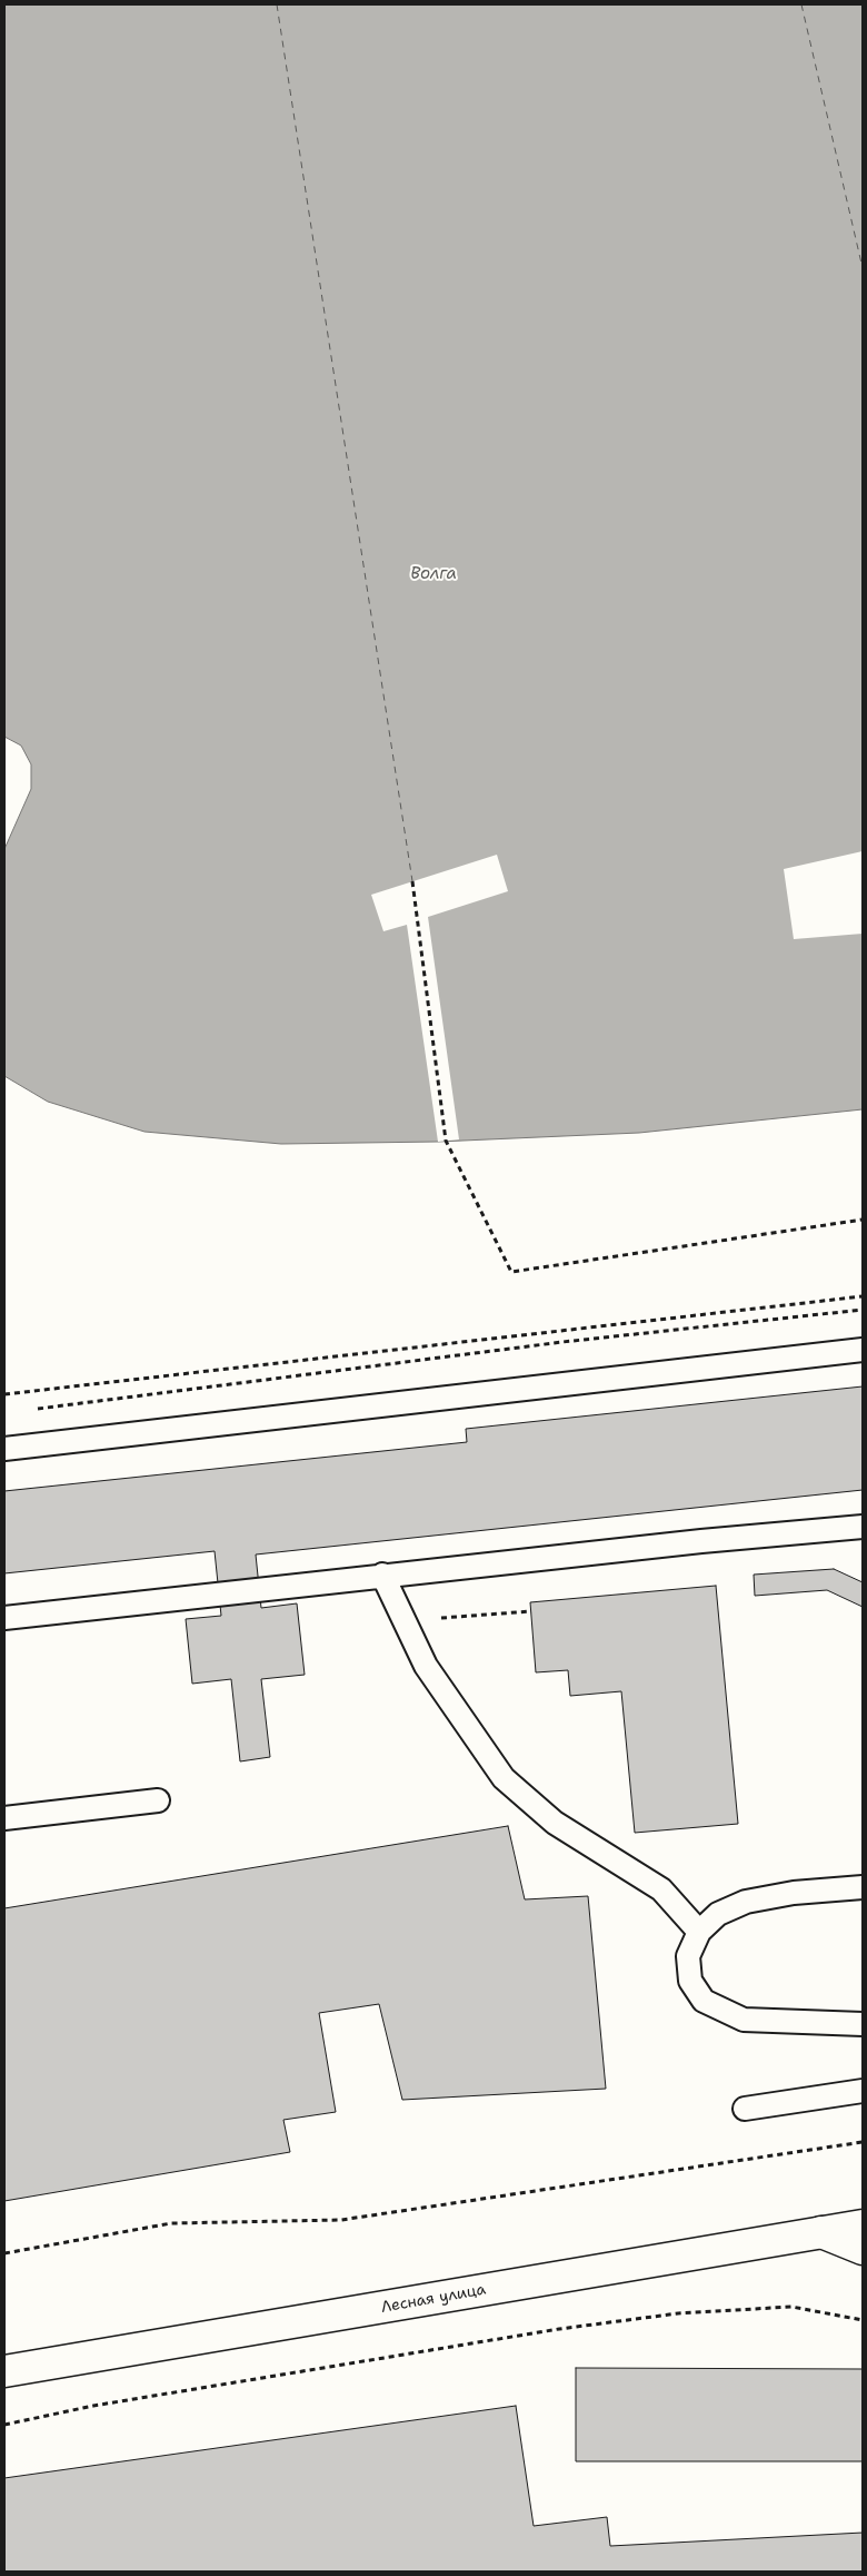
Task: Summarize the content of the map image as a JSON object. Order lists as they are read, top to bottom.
{
  "streets": {
    "main road": ["Лесная улица"]
  },
  "water": ["Волга"]
}
